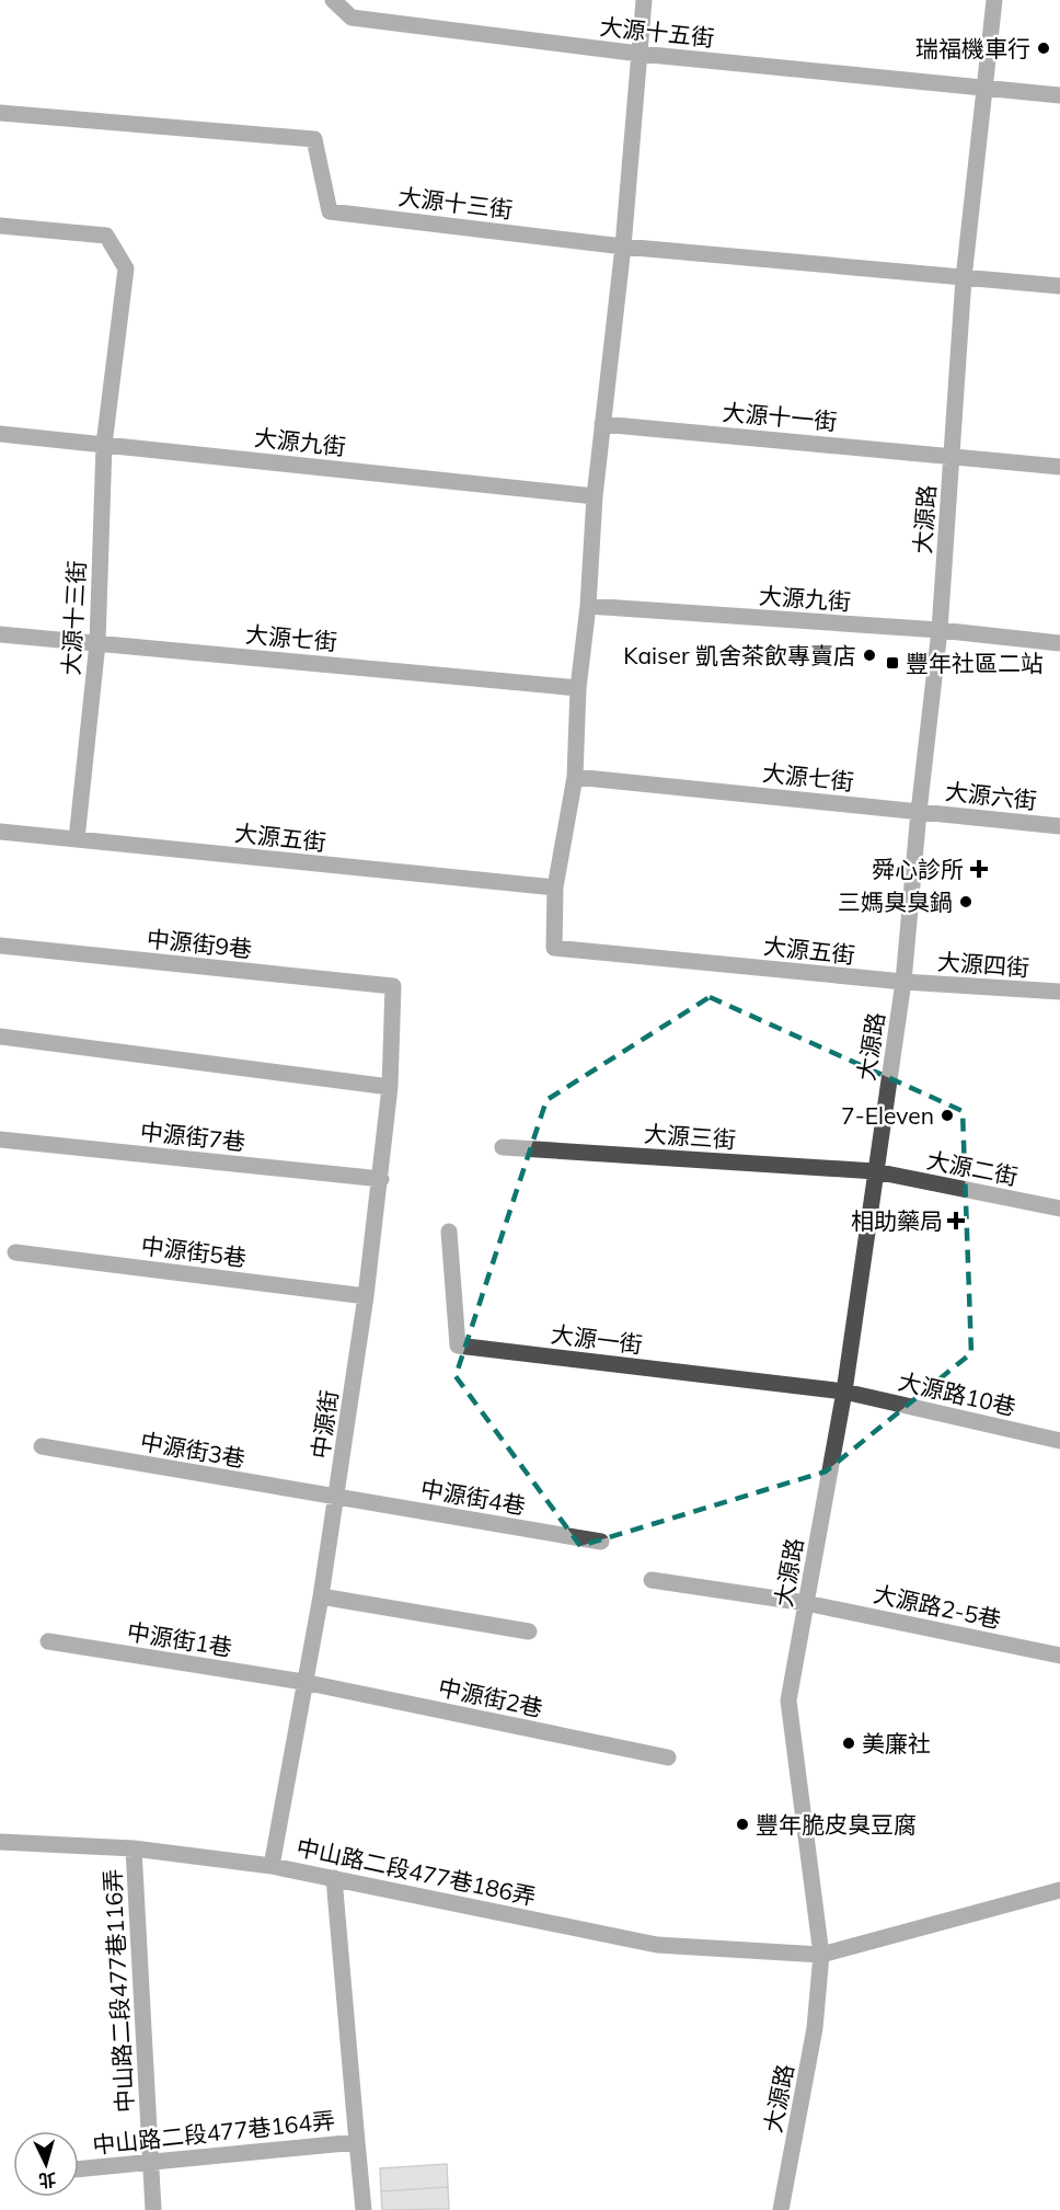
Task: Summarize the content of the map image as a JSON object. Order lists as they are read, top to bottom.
{
  "streets": {
    "street": [
      "大源十五街",
      "大源十三街",
      "大源十一街",
      "大源九街",
      "大源路",
      "大源七街",
      "大源六街",
      "大源五街",
      "中源街9巷",
      "大源四街",
      "中源街7巷",
      "大源三街",
      "大源二街",
      "中源街5巷",
      "大源一街",
      "大源路10巷",
      "中源街",
      "中源街3巷",
      "中源街4巷",
      "大源路2-5巷",
      "中源街1巷",
      "中源街2巷",
      "中山路二段477巷186弄",
      "中山路二段477巷116弄",
      "中山路二段477巷164弄"
    ]
  },
  "crossings": [
    ["大源十五街", "大源路"],
    ["大源十三街", "大源九街"],
    ["大源十三街", "大源路"],
    ["大源十三街", "大源七街"],
    ["大源十三街", "大源五街"],
    ["大源十一街", "大源路"],
    ["大源九街", "大源路"],
    ["大源路", "大源七街"],
    ["大源路", "大源六街"],
    ["大源路", "大源五街"],
    ["大源路", "大源四街"],
    ["大源路", "大源三街"],
    ["大源路", "大源二街"],
    ["大源路", "大源一街"],
    ["大源路", "大源路10巷"],
    ["大源路", "大源路2-5巷"],
    ["大源路", "中山路二段477巷186弄"],
    ["大源七街", "大源六街"],
    ["大源五街", "大源四街"],
    ["中源街9巷", "中源街"],
    ["中源街7巷", "中源街"],
    ["大源三街", "大源二街"],
    ["中源街5巷", "中源街"],
    ["大源一街", "大源路10巷"],
    ["中源街", "中源街3巷"],
    ["中源街", "中源街4巷"],
    ["中源街", "中源街1巷"],
    ["中源街", "中源街2巷"],
    ["中源街", "中山路二段477巷186弄"],
    ["中源街3巷", "中源街4巷"],
    ["中源街1巷", "中源街2巷"],
    ["中山路二段477巷186弄", "中山路二段477巷116弄"],
    ["中山路二段477巷186弄", "中山路二段477巷164弄"],
    ["中山路二段477巷116弄", "中山路二段477巷164弄"]
  ],
  "places": {
    "other": [
      "瑞福機車行",
      "Kaiser 凱舍茶飲專賣店",
      "三媽臭臭鍋",
      "7-Eleven",
      "美廉社",
      "豐年脆皮臭豆腐"
    ],
    "transit": ["豐年社區二站"],
    "health": ["舜心診所", "相助藥局"]
  },
  "north": "bottom"
}
